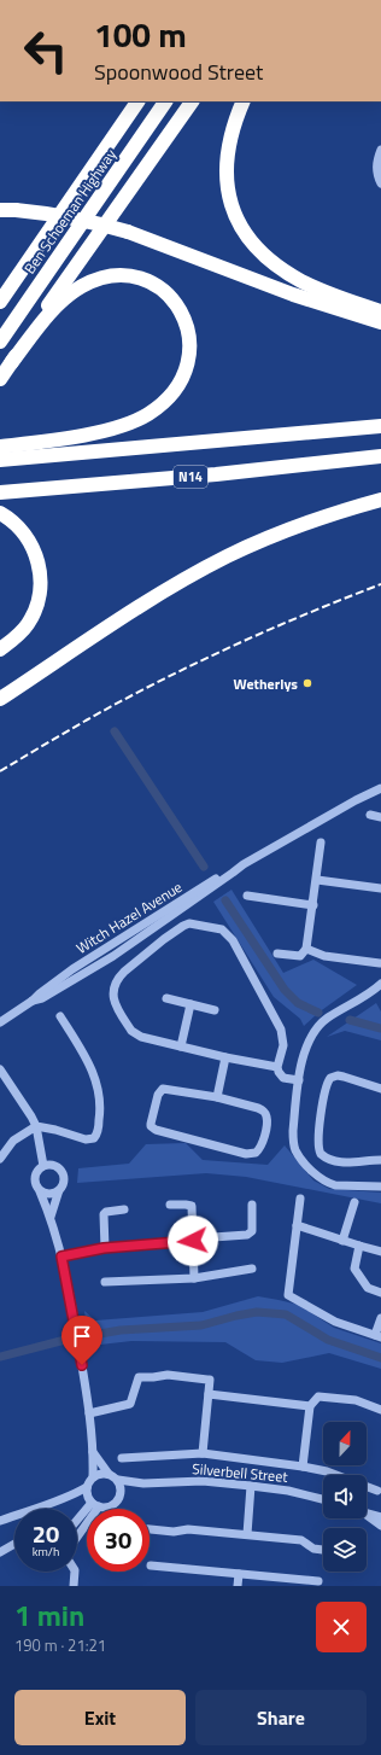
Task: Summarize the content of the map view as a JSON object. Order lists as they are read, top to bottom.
{
  "streets": {
    "highway": ["Ben Schoeman Highway", "N14"],
    "street": ["Witch Hazel Avenue", "Silverbell Street"]
  },
  "places": ["Wetherlys"],
  "north": "top",
  "page": {
    "turn": ["100 m", "Spoonwood Street"],
    "speed": "20 km/h",
    "limit": "30",
    "heading": ["1 min", "190 m · 21:21"],
    "buttons": ["Exit", "Share"]
  }
}
